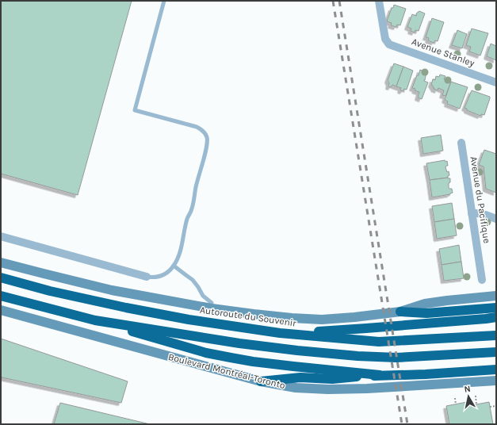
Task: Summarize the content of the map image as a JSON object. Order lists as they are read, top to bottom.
{
  "streets": {
    "highway": ["Autoroute du Souvenir"],
    "main road": ["Boulevard Montréal-Toronto"],
    "street": ["Avenue Stanley", "Avenue du Pacifique"]
  },
  "north": "top"
}
